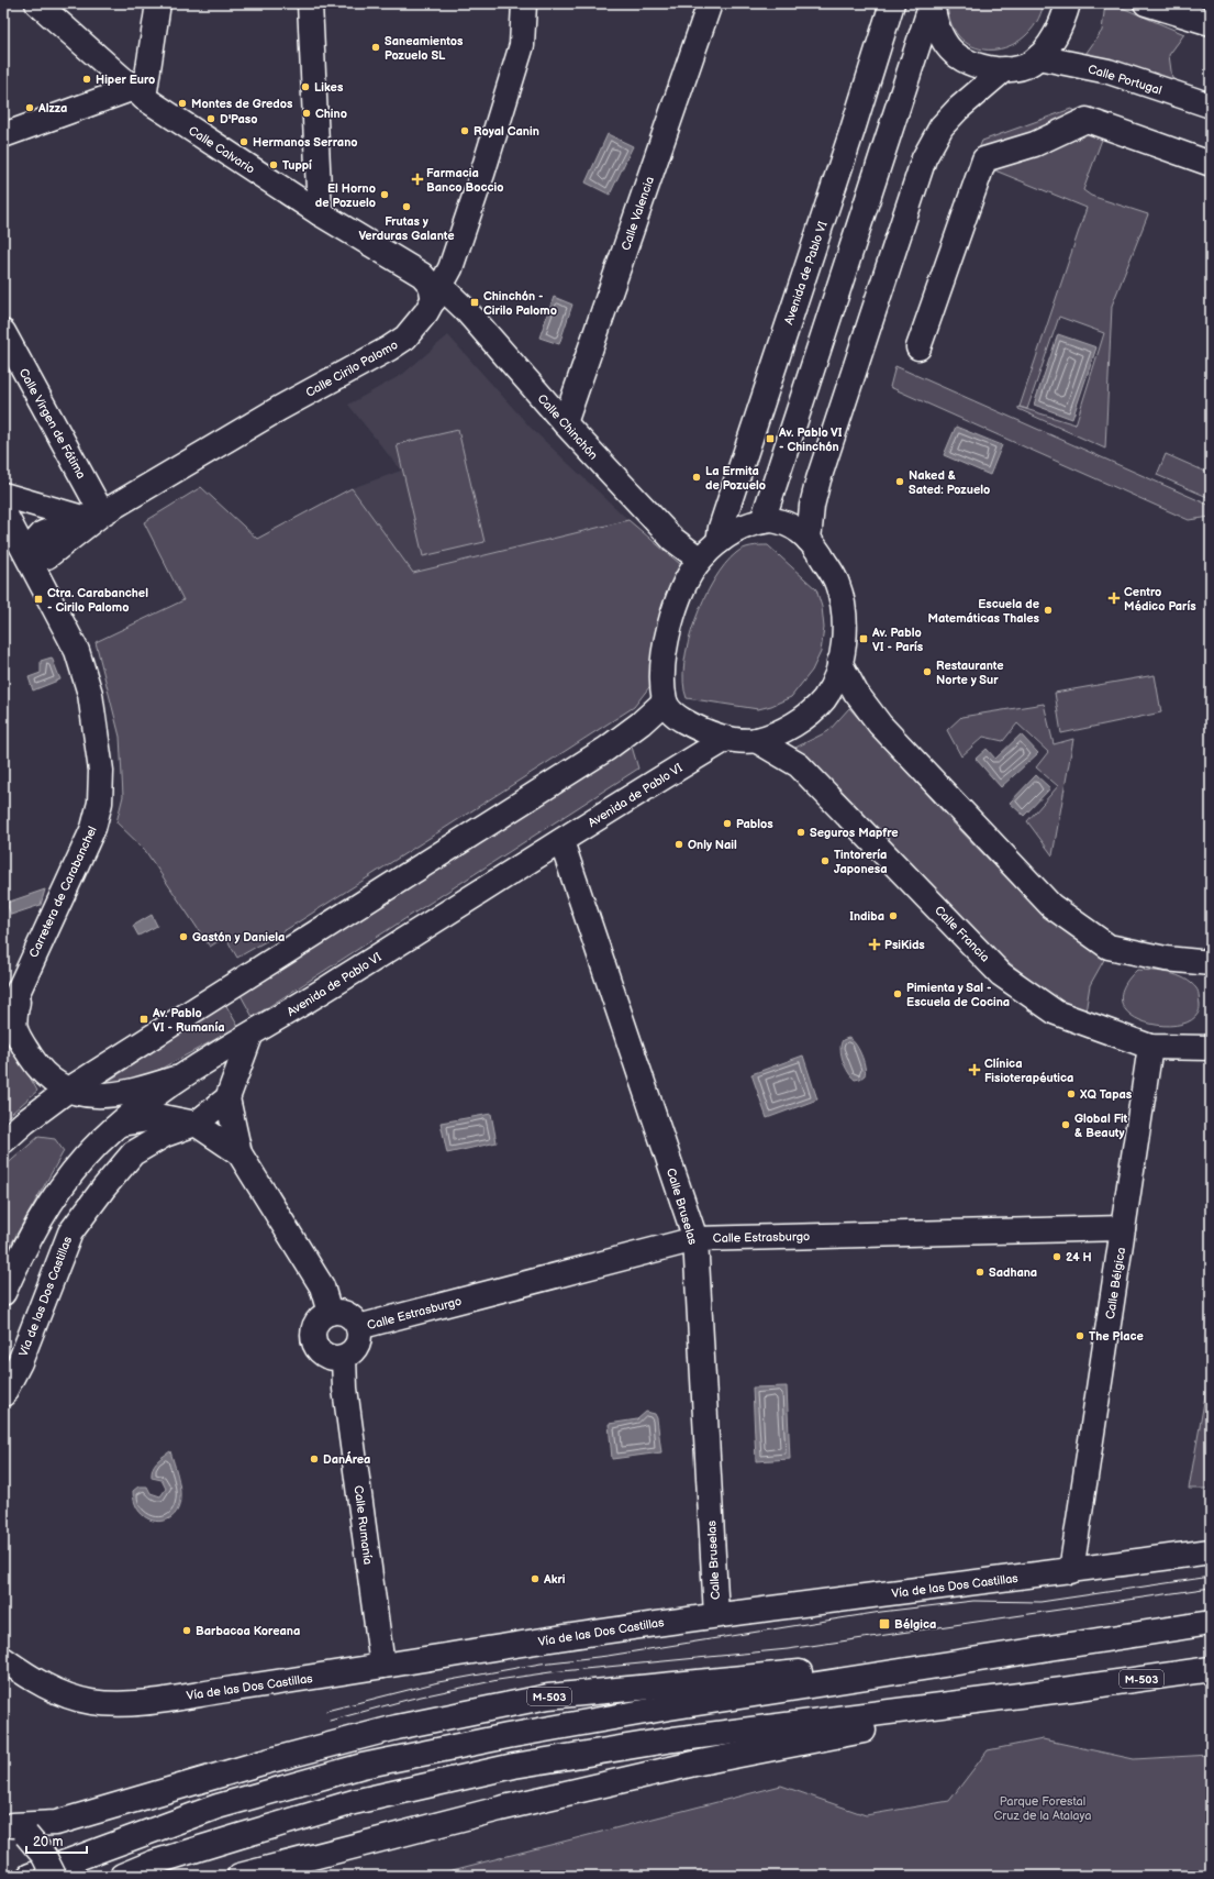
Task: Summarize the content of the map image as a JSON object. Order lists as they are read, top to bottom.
{
  "streets": {
    "main road": [
      "Calle Portugal",
      "Calle Calvario",
      "Calle Valencia",
      "Avenida de Pablo VI",
      "Calle Cirilo Palomo",
      "Calle Virgen de Fátima",
      "Calle Chinchón",
      "Carretera de Carabanchel",
      "Calle Francia",
      "Calle Bruselas",
      "Calle Estrasburgo",
      "Calle Bélgica",
      "Vía de las Dos Castillas",
      "Calle Rumanía",
      "M-503"
    ]
  },
  "crossings": [
    ["Calle Calvario", "Calle Cirilo Palomo"],
    ["Calle Calvario", "Calle Chinchón"],
    ["Calle Valencia", "Calle Chinchón"],
    ["Avenida de Pablo VI", "Calle Bruselas"],
    ["Calle Cirilo Palomo", "Calle Virgen de Fátima"],
    ["Calle Cirilo Palomo", "Calle Chinchón"],
    ["Calle Cirilo Palomo", "Carretera de Carabanchel"],
    ["Calle Francia", "Calle Bélgica"],
    ["Calle Bruselas", "Calle Estrasburgo"],
    ["Calle Bruselas", "Vía de las Dos Castillas"],
    ["Calle Estrasburgo", "Calle Bélgica"],
    ["Calle Estrasburgo", "Calle Rumanía"],
    ["Calle Bélgica", "Vía de las Dos Castillas"],
    ["Vía de las Dos Castillas", "Calle Rumanía"]
  ],
  "parks": ["Parque Forestal Cruz de la Atalaya"],
  "places": {
    "other": [
      "Saneamientos Pozuelo SL",
      "Hiper Euro",
      "Likes",
      "Montes de Gredos",
      "Alzza",
      "Chino",
      "D'Paso",
      "Royal Canin",
      "Hermanos Serrano",
      "Tuppí",
      "El Horno de Pozuelo",
      "Frutas y Verduras Galante",
      "La Ermita de Pozuelo",
      "Naked & Sated: Pozuelo",
      "Escuela de Matemáticas Thales",
      "Restaurante Norte y Sur",
      "Pablos",
      "Seguros Mapfre",
      "Only Nail",
      "Tintorería Japonesa",
      "Indiba",
      "Gastón y Daniela",
      "Pimienta y Sal - Escuela de Cocina",
      "XQ Tapas",
      "Global Fit & Beauty",
      "24 H",
      "Sadhana",
      "The Place",
      "DanÁrea",
      "Akri",
      "Barbacoa Koreana"
    ],
    "health": [
      "Farmacia Banco Boccio",
      "Centro Médico París",
      "PsiKids",
      "Clínica Fisioterapéutica"
    ],
    "transit": [
      "Chinchón - Cirilo Palomo",
      "Av. Pablo VI - Chinchón",
      "Ctra. Carabanchel - Cirilo Palomo",
      "Av. Pablo VI - París",
      "Av. Pablo VI - Rumanía",
      "Bélgica"
    ]
  },
  "scale_bar": "20 m"
}
